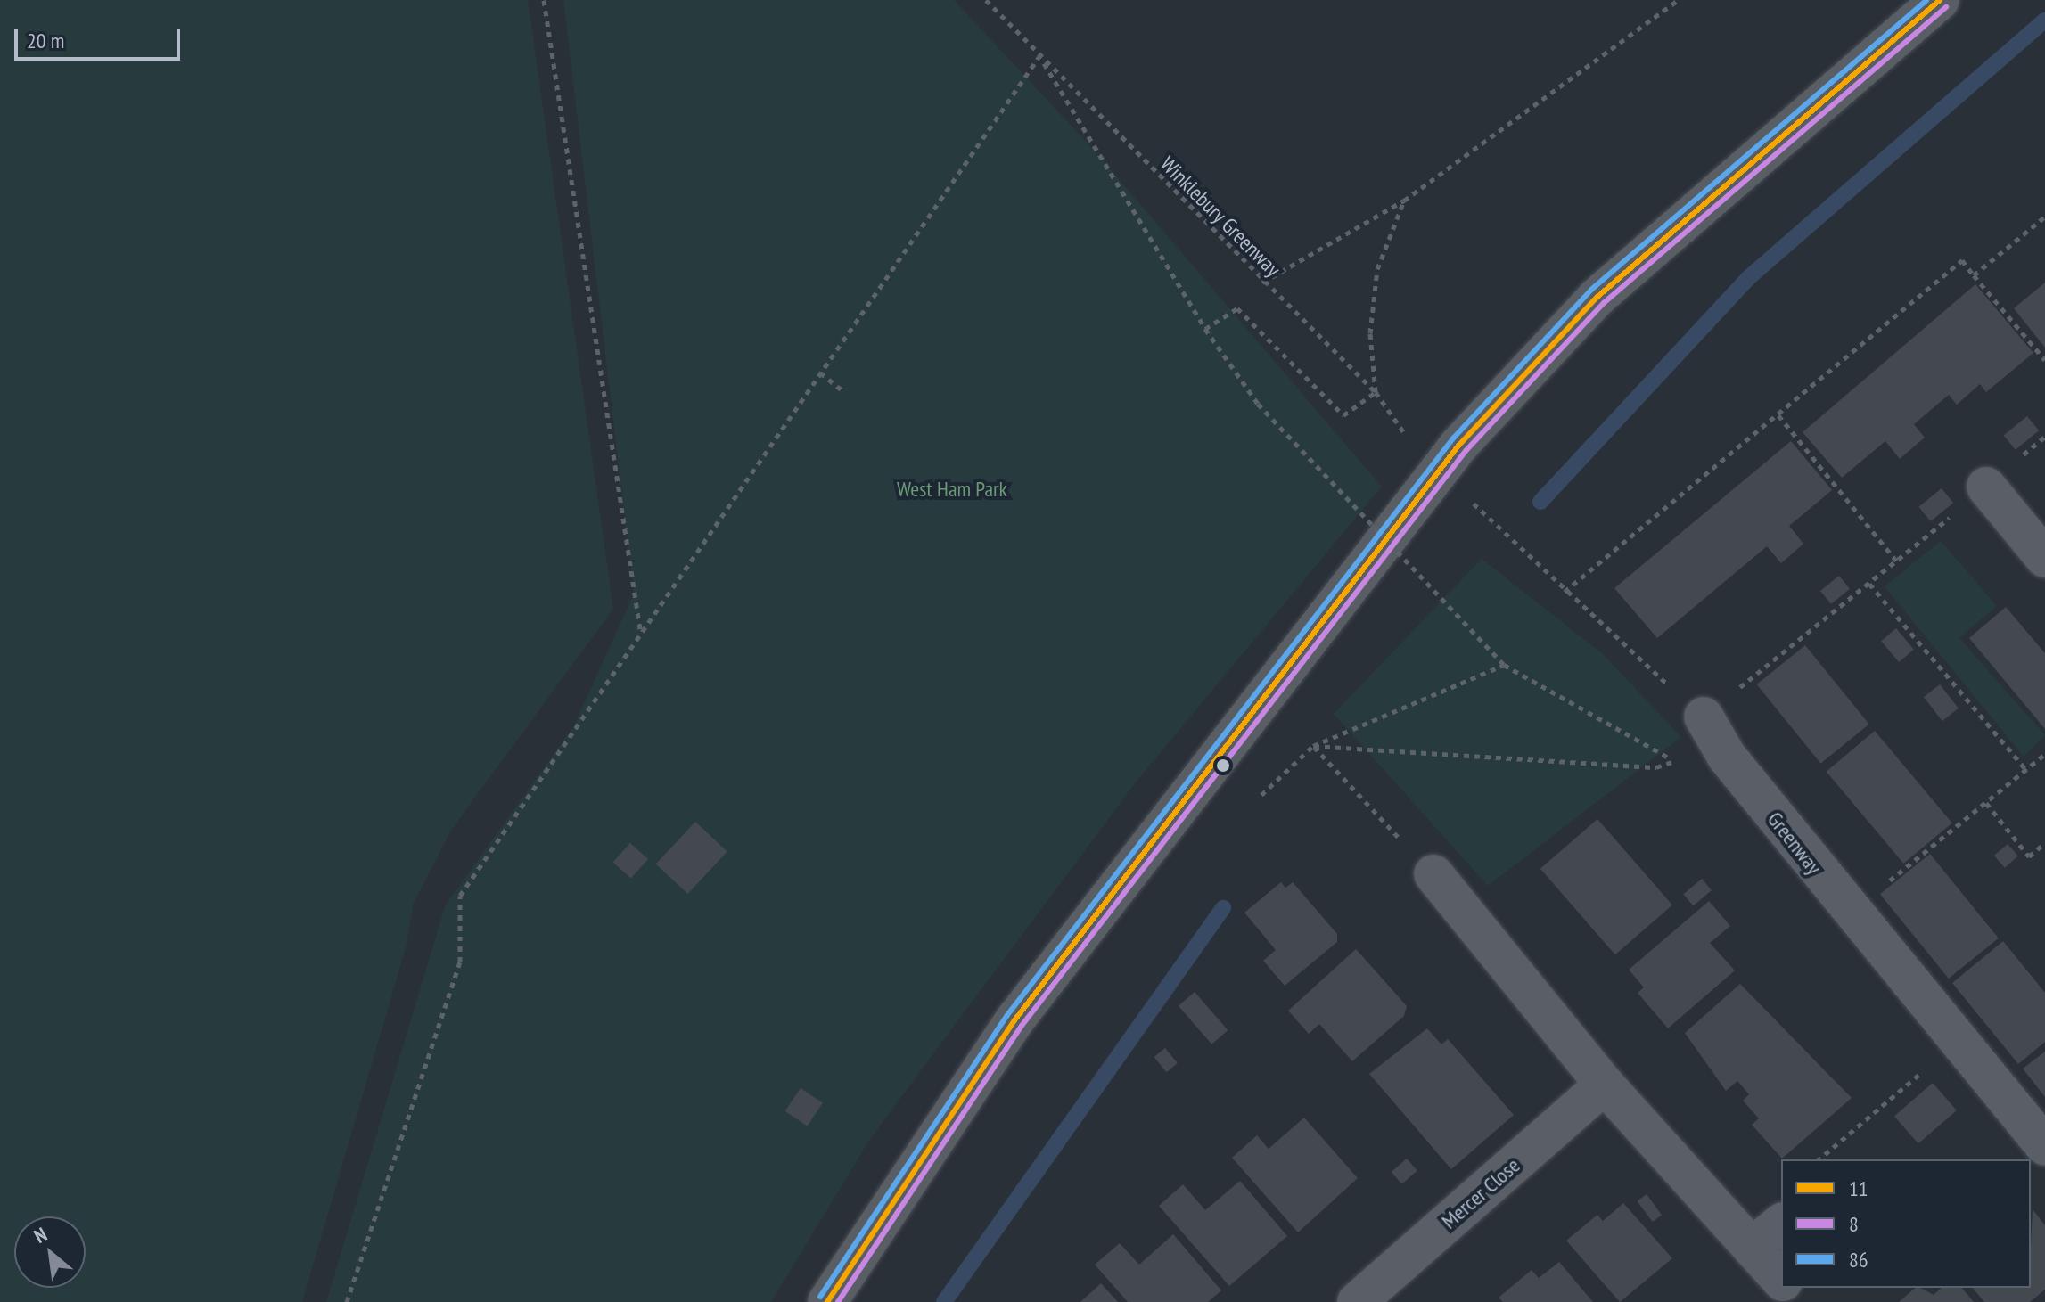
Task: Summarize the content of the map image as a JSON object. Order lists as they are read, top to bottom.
{
  "streets": {
    "street": ["Greenway", "Mercer Close"],
    "path": ["Winklebury Greenway"]
  },
  "parks": ["West Ham Park"],
  "lines": ["transit line 11", "transit line 86", "transit line 8"],
  "legend": ["11", "8", "86"],
  "scale_bar": "20 m",
  "north": "top left"
}
